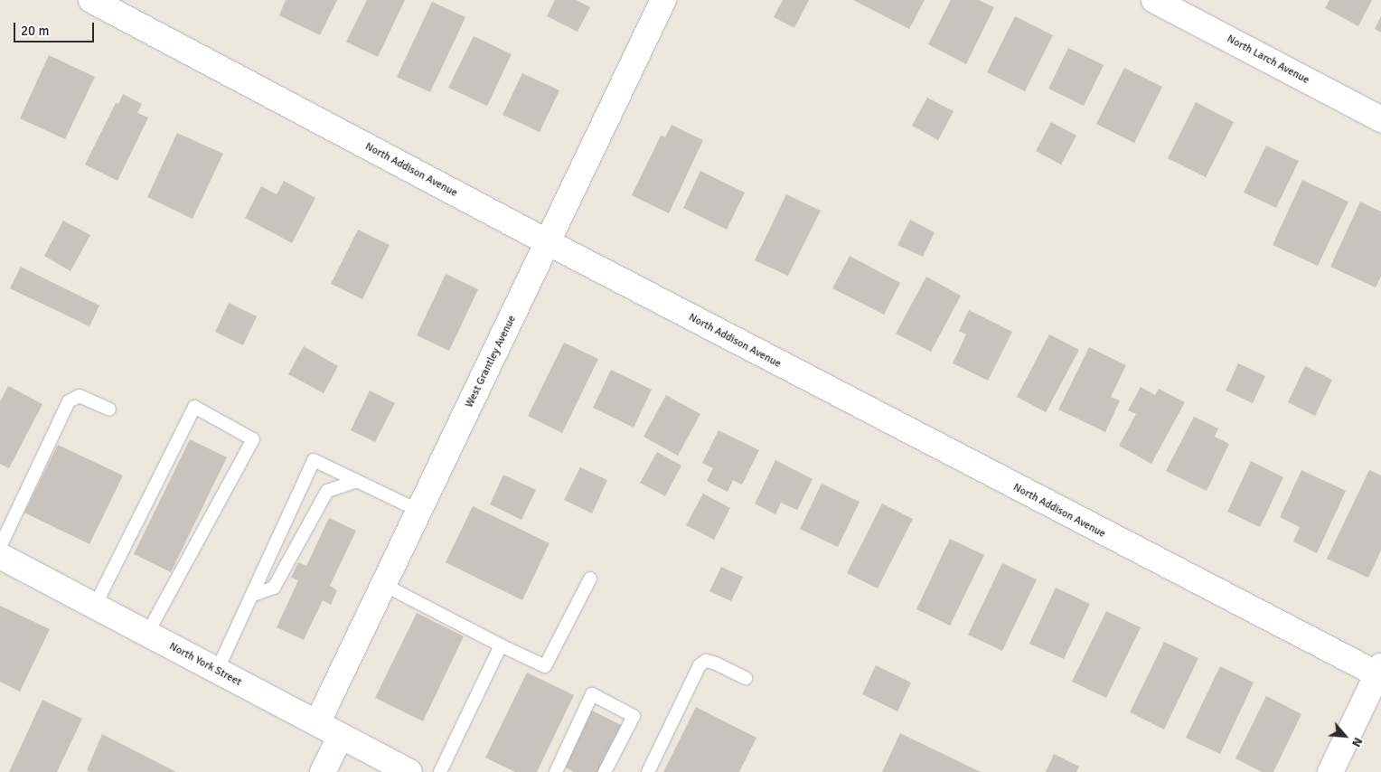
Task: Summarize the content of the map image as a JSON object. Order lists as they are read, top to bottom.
{
  "streets": {
    "street": [
      "North Larch Avenue",
      "North Addison Avenue",
      "West Grantley Avenue",
      "North York Street"
    ]
  },
  "crossings": [
    ["North Addison Avenue", "West Grantley Avenue"],
    ["West Grantley Avenue", "North York Street"]
  ],
  "scale_bar": "20 m",
  "north": "bottom right"
}
